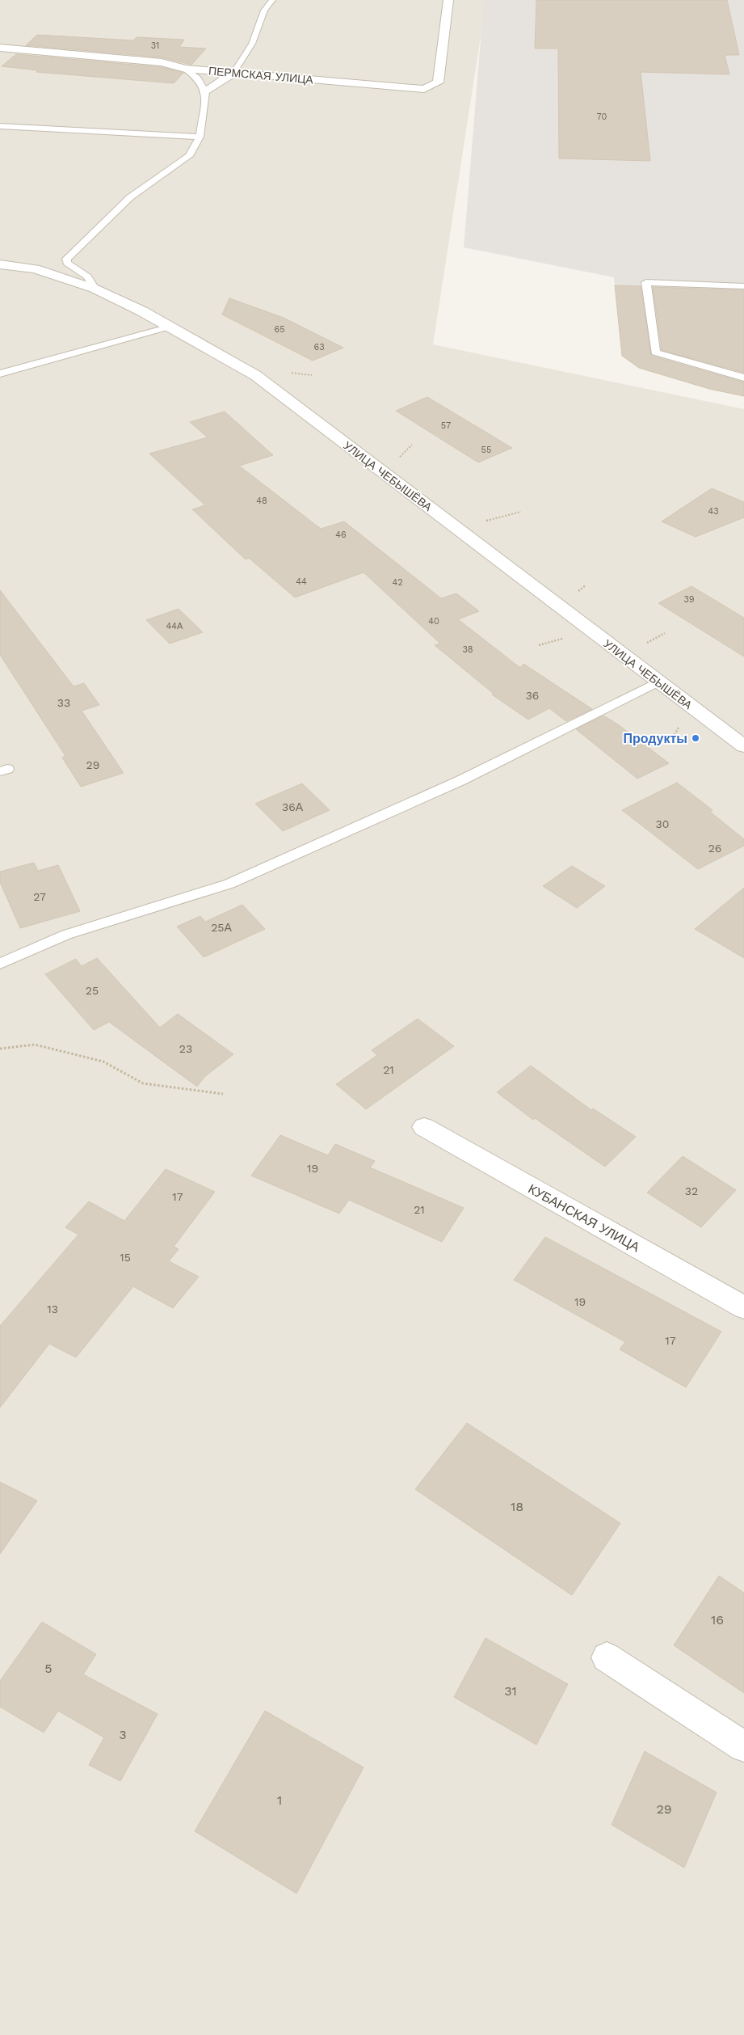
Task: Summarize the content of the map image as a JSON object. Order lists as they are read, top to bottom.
{
  "streets": {
    "street": ["ПЕРМСКАЯ УЛИЦА", "УЛИЦА ЧЕБЫШЁВА", "КУБАНСКАЯ УЛИЦА"]
  },
  "places": ["Продукты"],
  "house_numbers": [
    "31",
    "70",
    "65",
    "63",
    "57",
    "55",
    "48",
    "43",
    "46",
    "44",
    "42",
    "39",
    "40",
    "44А",
    "38",
    "36",
    "33",
    "29",
    "36А",
    "30",
    "26",
    "27",
    "25А",
    "25",
    "23",
    "21",
    "19",
    "32",
    "17",
    "21",
    "15",
    "19",
    "13",
    "17",
    "18",
    "16",
    "5",
    "31",
    "3",
    "1",
    "29"
  ]
}
